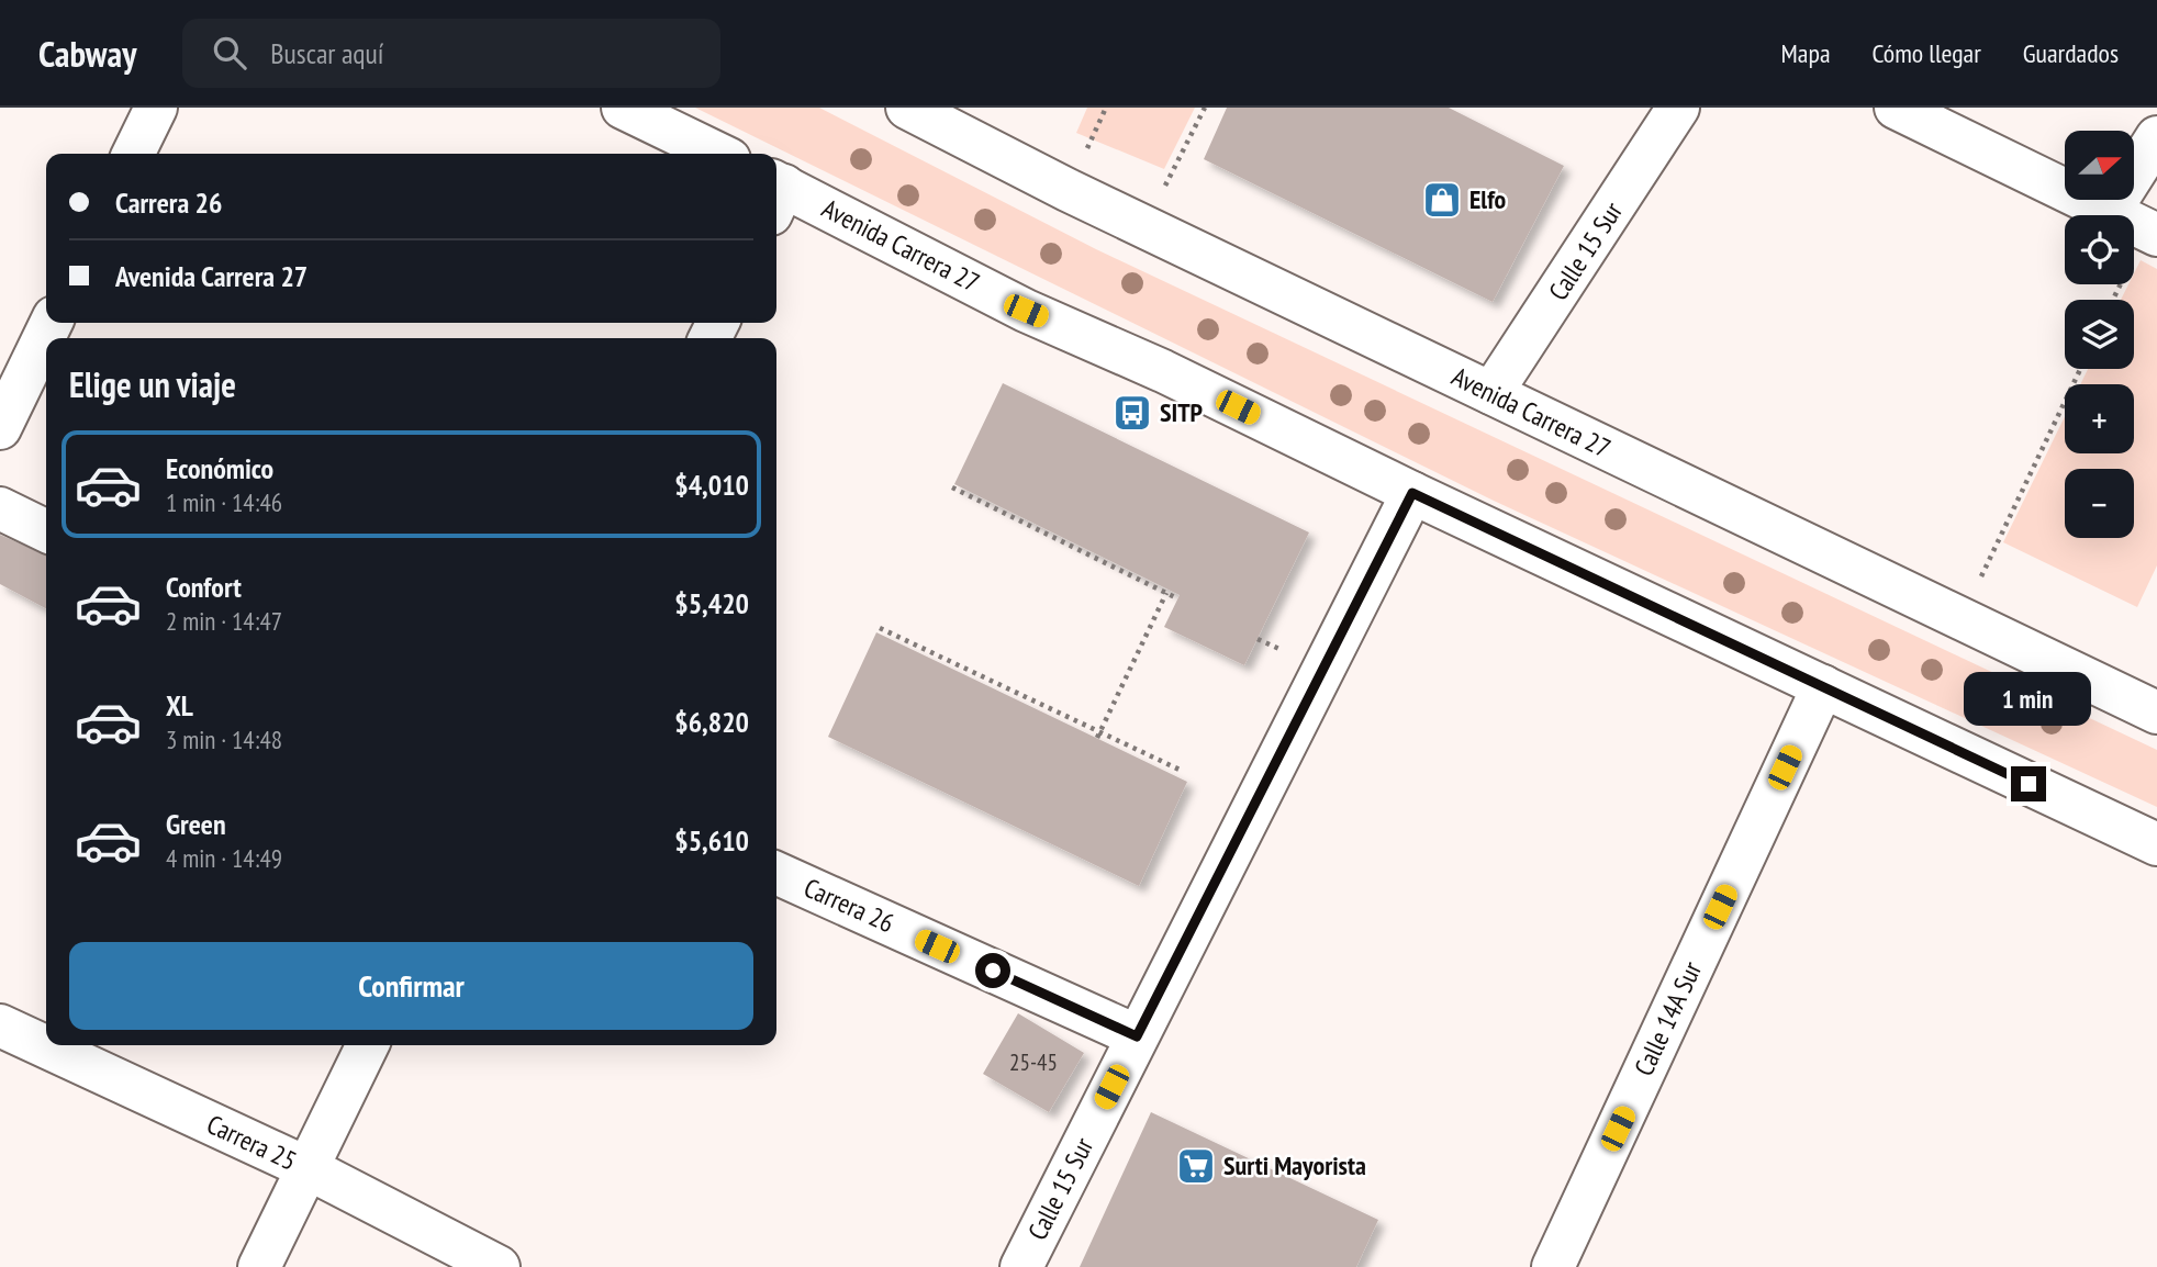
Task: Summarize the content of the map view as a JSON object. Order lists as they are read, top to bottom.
{
  "streets": {
    "street": [
      "Avenida Carrera 27",
      "Calle 15 Sur",
      "Carrera 26",
      "Calle 14A Sur",
      "Carrera 25"
    ]
  },
  "crossings": [
    ["Avenida Carrera 27", "Calle 15 Sur"],
    ["Avenida Carrera 27", "Calle 14A Sur"],
    ["Calle 15 Sur", "Carrera 26"]
  ],
  "places": {
    "shop": ["Elfo"],
    "bus stop": ["SITP"],
    "supermarket": ["Surti Mayorista"]
  },
  "house_numbers": ["25-45"],
  "north": "right",
  "page": {
    "header": "Cabway",
    "search": "Buscar aquí",
    "nav": ["Mapa", "Cómo llegar", "Guardados"],
    "map_buttons": ["+", "−"],
    "banner": ["Carrera 26", "Avenida Carrera 27"],
    "heading": "Elige un viaje",
    "list": [
      {
        "name": "Económico",
        "note": "1 min · 14:46",
        "value": "$4,010"
      },
      {
        "name": "Confort",
        "note": "2 min · 14:47",
        "value": "$5,420"
      },
      {
        "name": "XL",
        "note": "3 min · 14:48",
        "value": "$6,820"
      },
      {
        "name": "Green",
        "note": "4 min · 14:49",
        "value": "$5,610"
      }
    ],
    "bubble": "1 min",
    "buttons": "Confirmar"
  }
}
